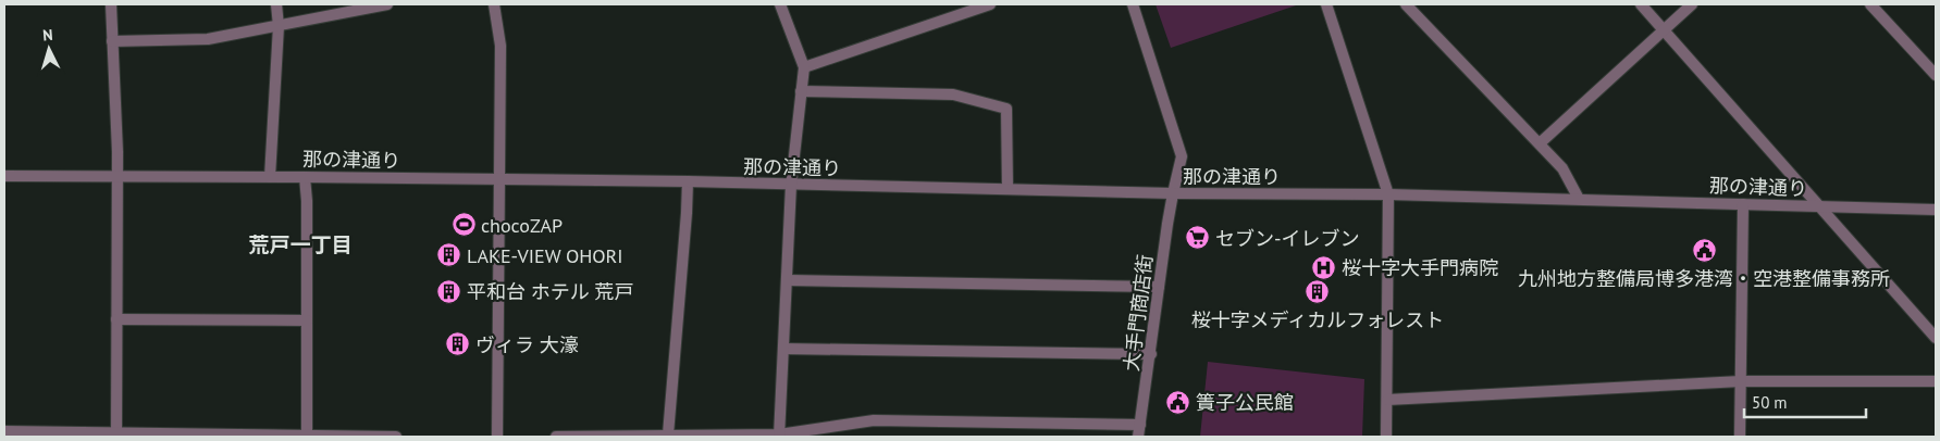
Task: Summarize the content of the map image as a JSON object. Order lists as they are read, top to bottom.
{
  "streets": {
    "street": ["那の津通り", "大手門商店街"]
  },
  "crossings": [
    ["那の津通り", "大手門商店街"]
  ],
  "districts": ["荒戸一丁目"],
  "places": {
    "sports": ["chocoZAP"],
    "supermarket": ["セブン-イレブン"],
    "public building": ["九州地方整備局博多港湾・空港整備事務所", "簀子公民館"],
    "building": [
      "LAKE-VIEW OHORI",
      "平和台 ホテル 荒戸",
      "桜十字メディカルフォレスト",
      "ヴィラ 大濠"
    ],
    "hospital": ["桜十字大手門病院"]
  },
  "scale_bar": "50 m",
  "north": "top"
}
